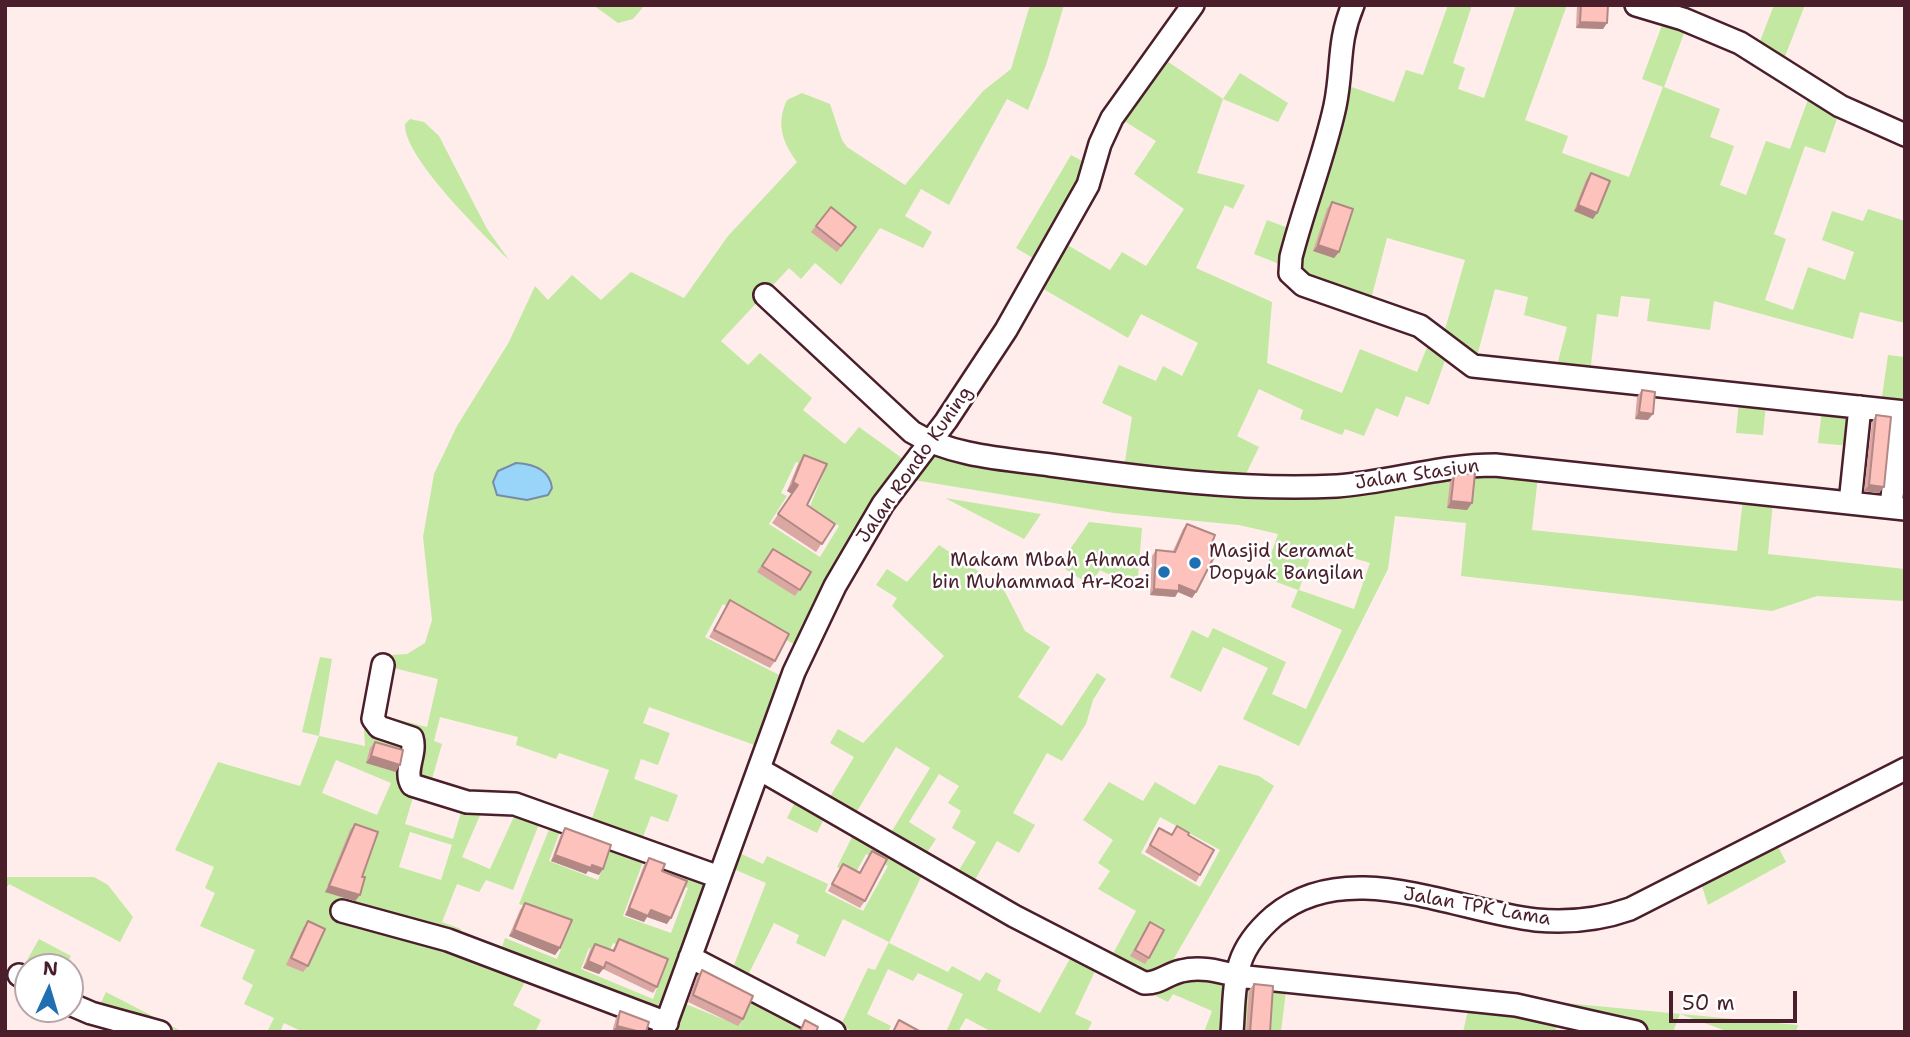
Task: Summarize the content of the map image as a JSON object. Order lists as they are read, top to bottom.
{
  "streets": {
    "street": ["Jalan Rondo Kuning", "Jalan Stasiun", "Jalan TPK Lama"]
  },
  "crossings": [
    ["Jalan Rondo Kuning", "Jalan Stasiun"]
  ],
  "places": ["Masjid Keramat Dopyak Bangilan", "Makam Mbah Ahmad bin Muhammad Ar-Rozi"],
  "scale_bar": "50 m",
  "north": "top"
}
